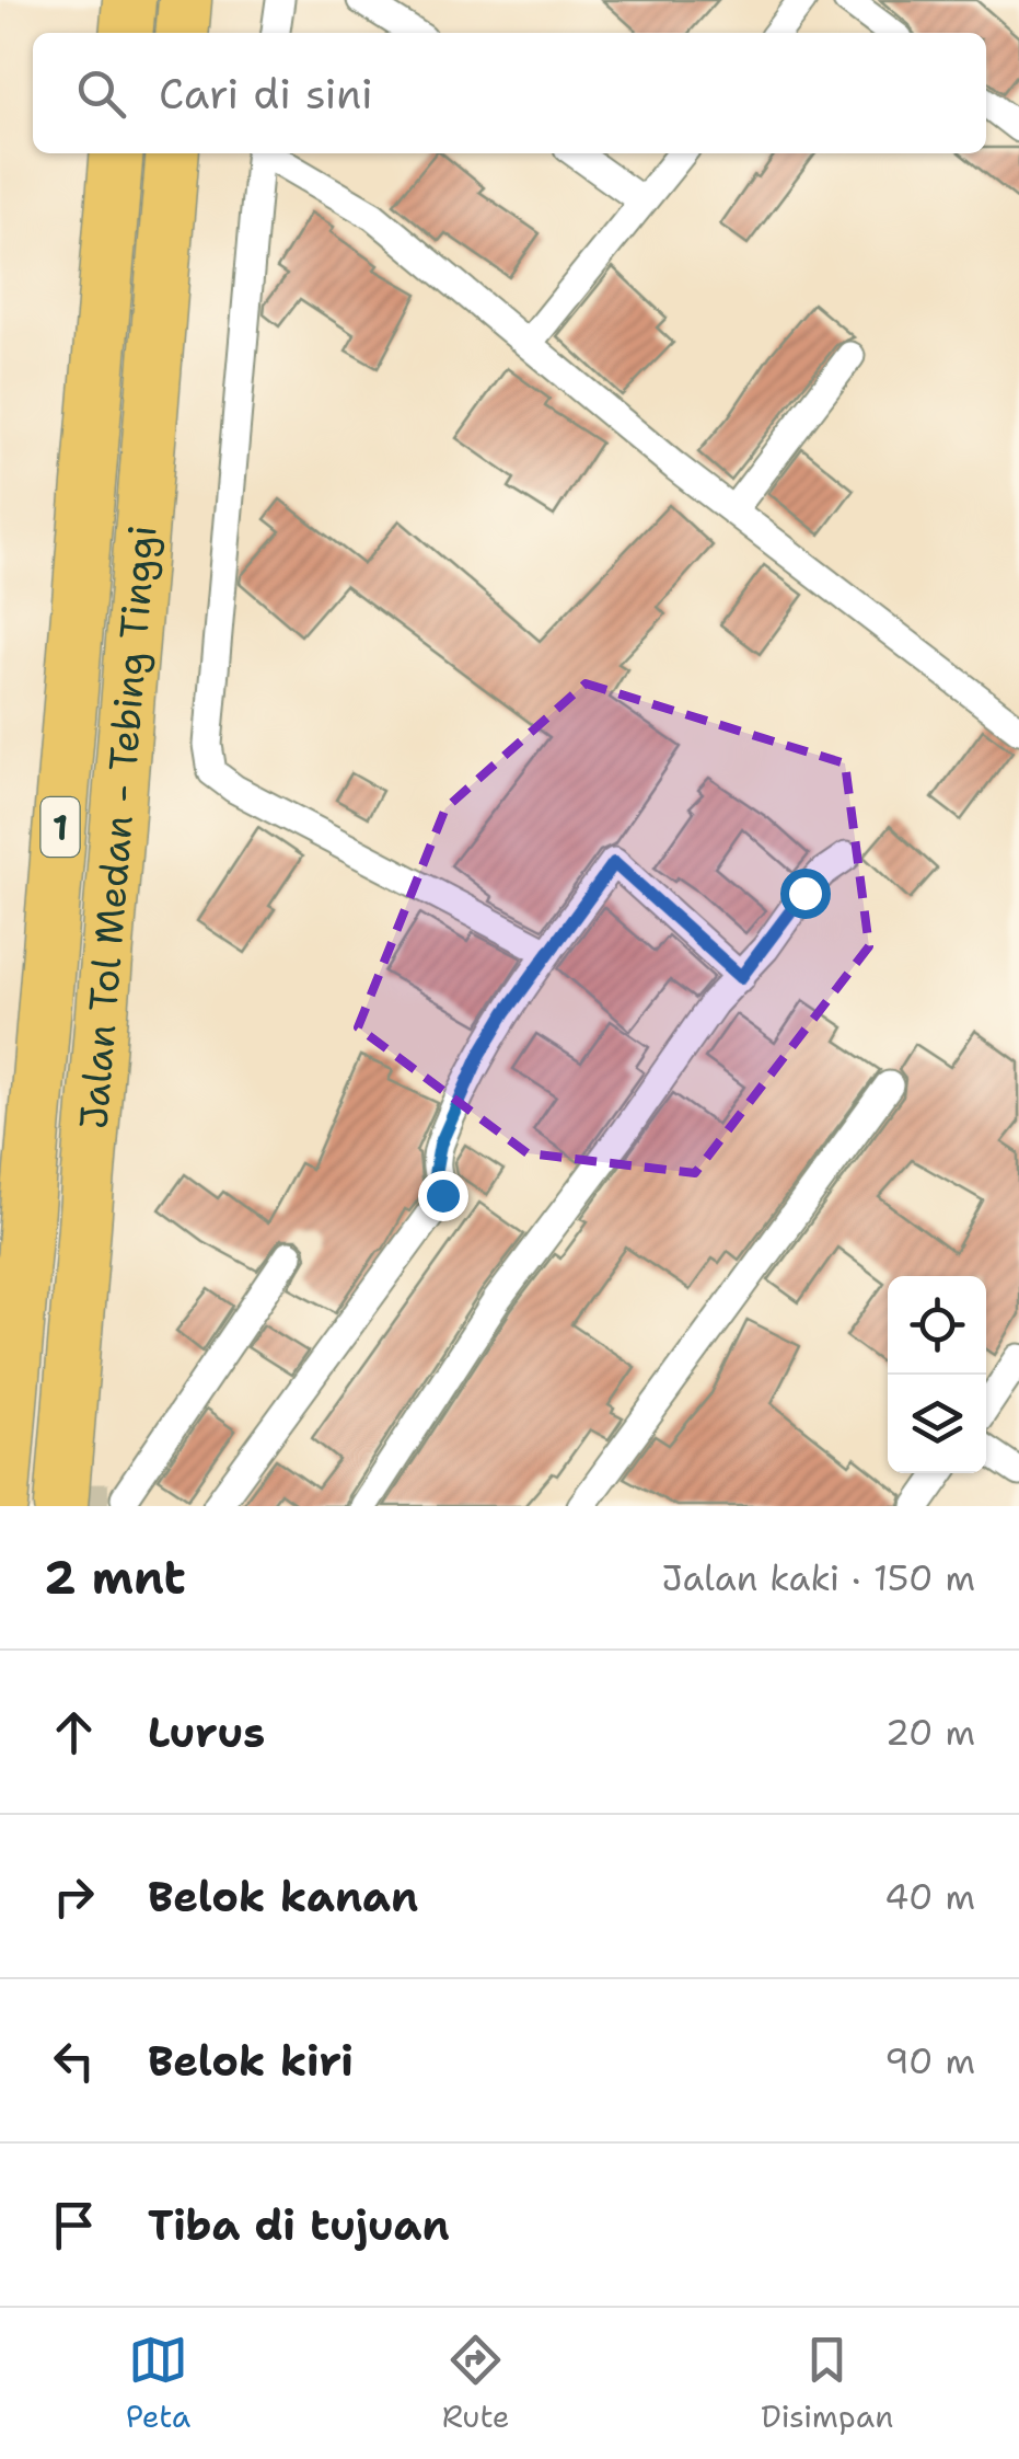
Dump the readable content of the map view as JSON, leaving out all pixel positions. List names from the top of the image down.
{
  "streets": {
    "highway": ["1", "Jalan Tol Medan - Tebing Tinggi"]
  },
  "page": {
    "search": "Cari di sini",
    "heading": ["2 mnt", "Jalan kaki · 150 m"],
    "list": [
      ["Lurus", "20 m"],
      ["Belok kanan", "40 m"],
      ["Belok kiri", "90 m"],
      "Tiba di tujuan"
    ],
    "nav": ["Peta", "Rute", "Disimpan"]
  }
}
